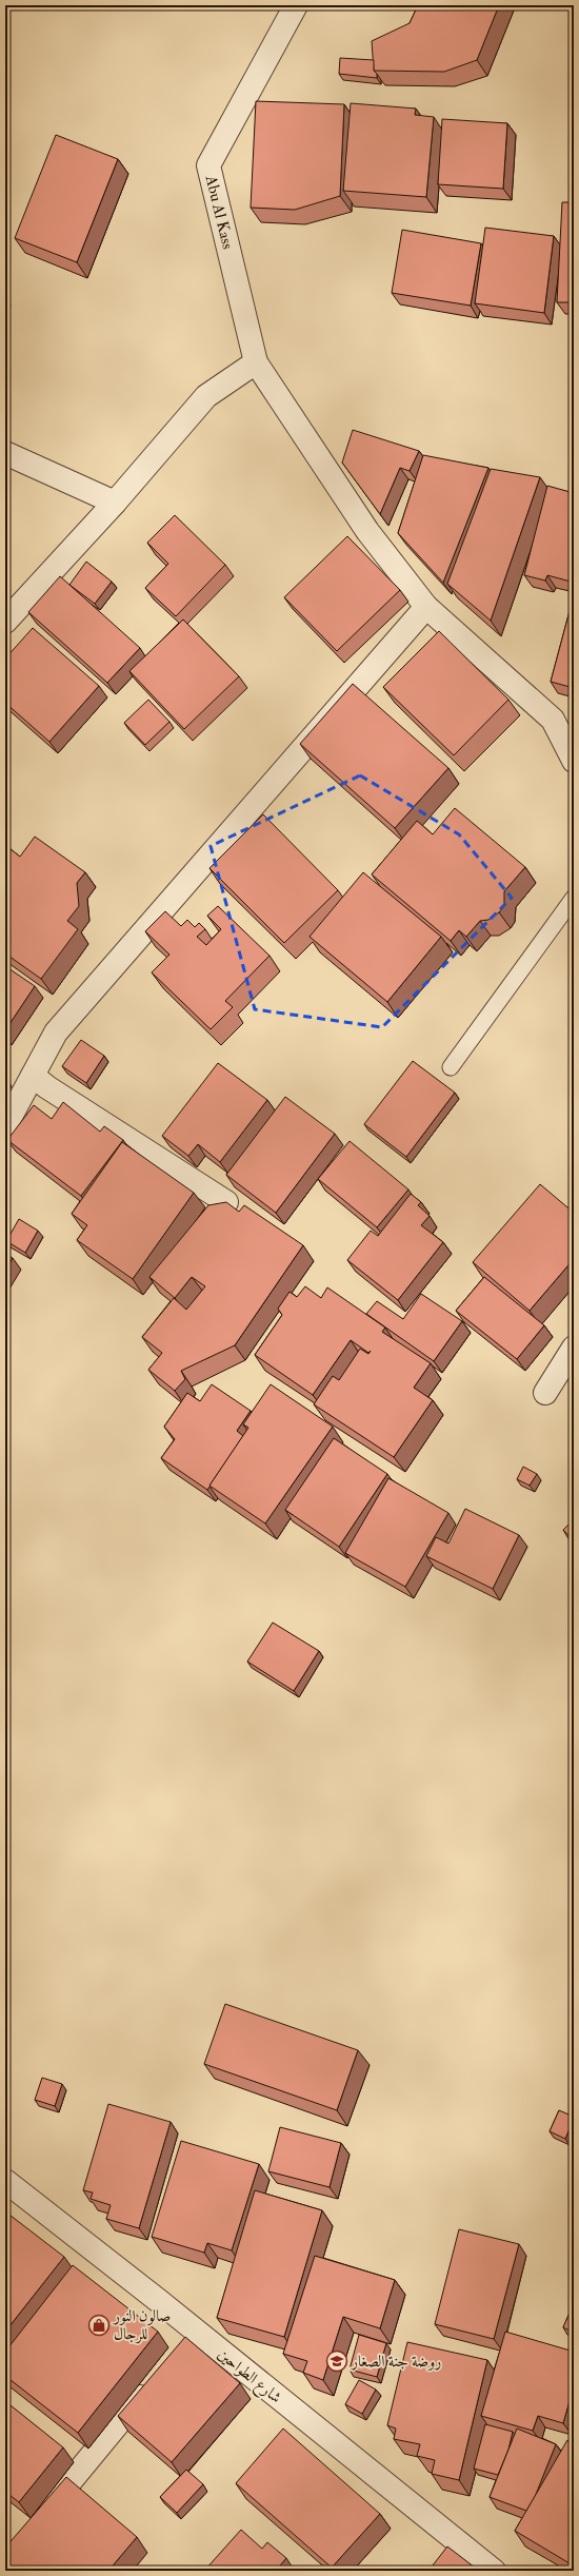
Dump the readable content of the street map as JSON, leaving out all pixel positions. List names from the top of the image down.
{
  "streets": {
    "street": ["Abu Al Kass", "شارع الطواحين"]
  },
  "places": {
    "shop": ["صالون النور للرجال"],
    "school or university": ["روضة جنة الصغار"]
  }
}
